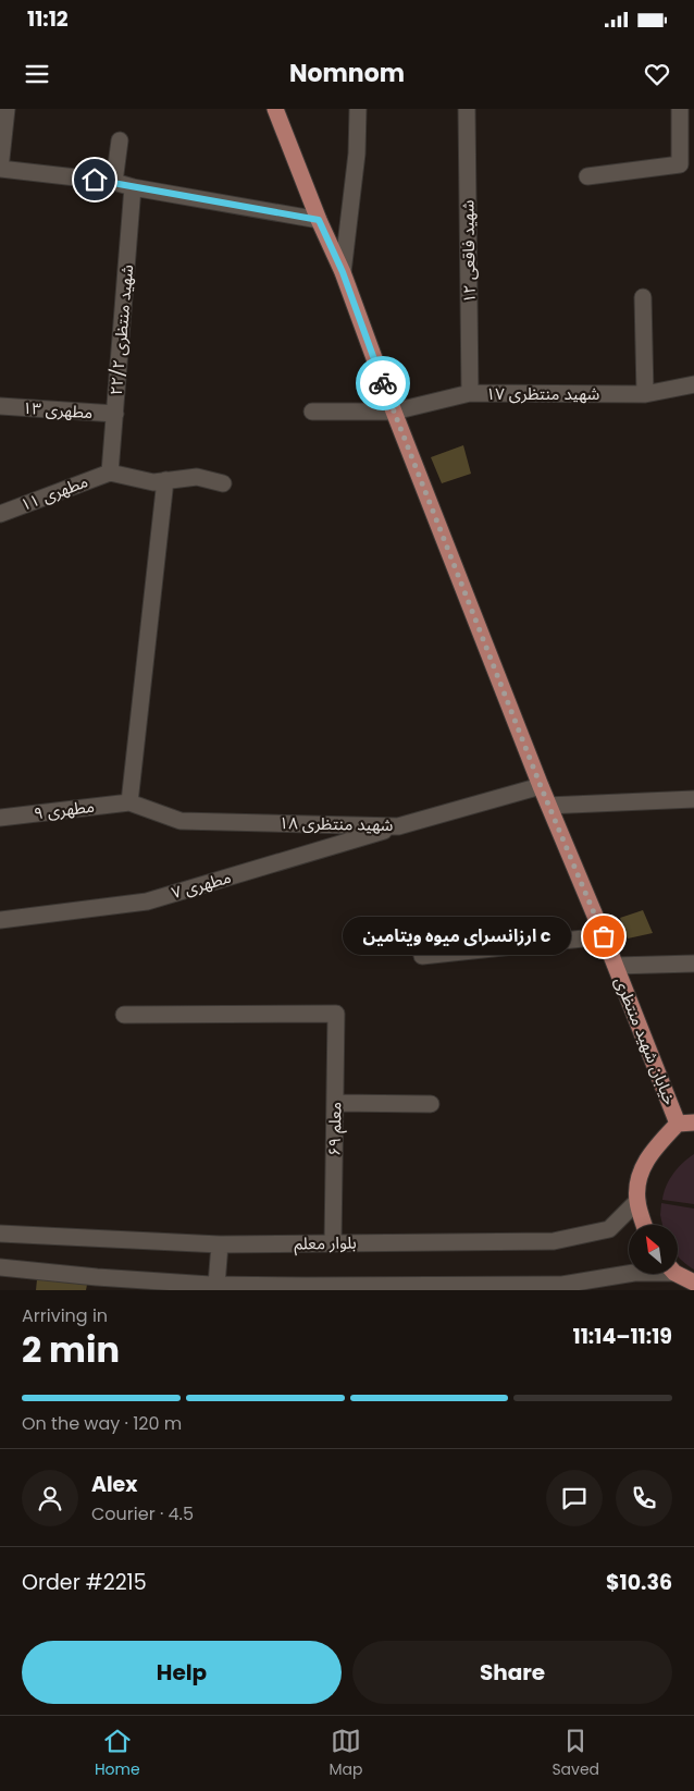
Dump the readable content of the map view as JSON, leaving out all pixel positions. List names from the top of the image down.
{
  "streets": {
    "main road": ["خیابان شهید منتظری"],
    "street": [
      "شهید فاقعی ۱۲",
      "شهید منتظری ۲۲/۲",
      "شهید منتظری ۱۷",
      "مطهری ۱۳",
      "مطهری ۱۱",
      "مطهری ۹",
      "شهید منتظری ۱۸",
      "مطهری ۷",
      "معلم ۶۹",
      "بلوار معلم"
    ]
  },
  "crossings": [
    ["شهید فاقعی ۱۲", "شهید منتظری ۱۷"],
    ["شهید منتظری ۲۲/۲", "مطهری ۱۳"],
    ["شهید منتظری ۲۲/۲", "مطهری ۱۱"],
    ["شهید منتظری ۱۷", "خیابان شهید منتظری"],
    ["مطهری ۹", "شهید منتظری ۱۸"],
    ["شهید منتظری ۱۸", "مطهری ۷"],
    ["شهید منتظری ۱۸", "خیابان شهید منتظری"],
    ["معلم ۶۹", "بلوار معلم"]
  ],
  "places": ["ارزانسرای میوه ویتامین c"],
  "north": "top left",
  "page": {
    "status": "11:12",
    "header": "Nomnom",
    "bubble": "ارزانسرای میوه ویتامین c",
    "heading": ["2 min", "Arriving in", "11:14–11:19"],
    "panel": [
      "Alex",
      "Courier · 4.5",
      "Order #2215",
      "$10.36"
    ],
    "bar": "On the way · 120 m",
    "buttons": ["Help", "Share"],
    "tabs": ["Home", "Map", "Saved"]
  }
}
